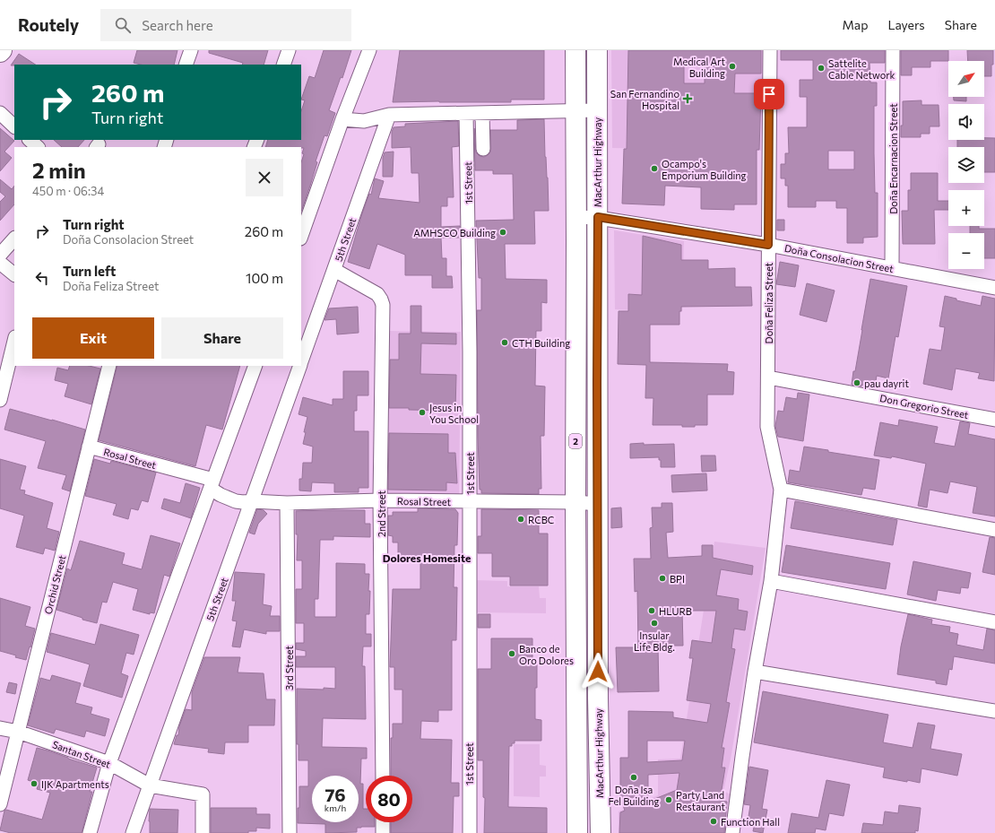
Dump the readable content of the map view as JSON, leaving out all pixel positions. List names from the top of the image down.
{
  "streets": {
    "main road": ["MacArthur Highway", "2"],
    "street": [
      "Doña Encarnacion Street",
      "1st Street",
      "5th Street",
      "Doña Consolacion Street",
      "Doña Feliza Street",
      "Don Gregorio Street",
      "Rosal Street",
      "2nd Street",
      "Orchid Street",
      "3rd Street",
      "Santan Street"
    ]
  },
  "crossings": [
    ["Doña Encarnacion Street", "Doña Consolacion Street"],
    ["MacArthur Highway", "Doña Consolacion Street"],
    ["MacArthur Highway", "Rosal Street"],
    ["1st Street", "Rosal Street"],
    ["5th Street", "Rosal Street"],
    ["5th Street", "2nd Street"],
    ["5th Street", "Santan Street"],
    ["Doña Consolacion Street", "Doña Feliza Street"],
    ["Doña Consolacion Street", "2"],
    ["Doña Feliza Street", "Don Gregorio Street"],
    ["2", "Rosal Street"],
    ["Rosal Street", "2nd Street"],
    ["Rosal Street", "Orchid Street"],
    ["Rosal Street", "3rd Street"],
    ["Orchid Street", "Santan Street"]
  ],
  "districts": ["Dolores Homesite"],
  "places": {
    "other": [
      "Medical Art Building",
      "Sattelite Cable Network",
      "Ocampo's Emporium Building",
      "AMHSCO Building",
      "CTH Building",
      "pau dayrit",
      "Jesus in You School",
      "RCBC",
      "BPI",
      "HLURB",
      "Insular Life Bldg.",
      "Banco de Oro Dolores",
      "Doña Isa Fel Building",
      "IJK Apartments",
      "Party Land Restaurant",
      "Function Hall"
    ],
    "health": ["San Fernandino Hospital"]
  },
  "north": "top right",
  "page": {
    "header": "Routely",
    "search": "Search here",
    "nav": ["Map", "Layers", "Share"],
    "map_buttons": ["+", "−"],
    "turn": ["260 m", "Turn right"],
    "heading": ["2 min", "450 m · 06:34"],
    "list": [
      {
        "name": "Turn right",
        "note": "Doña Consolacion Street",
        "value": "260 m"
      },
      {
        "name": "Turn left",
        "note": "Doña Feliza Street",
        "value": "100 m"
      }
    ],
    "buttons": ["Exit", "Share"],
    "speed": "76 km/h",
    "limit": "80"
  }
}
